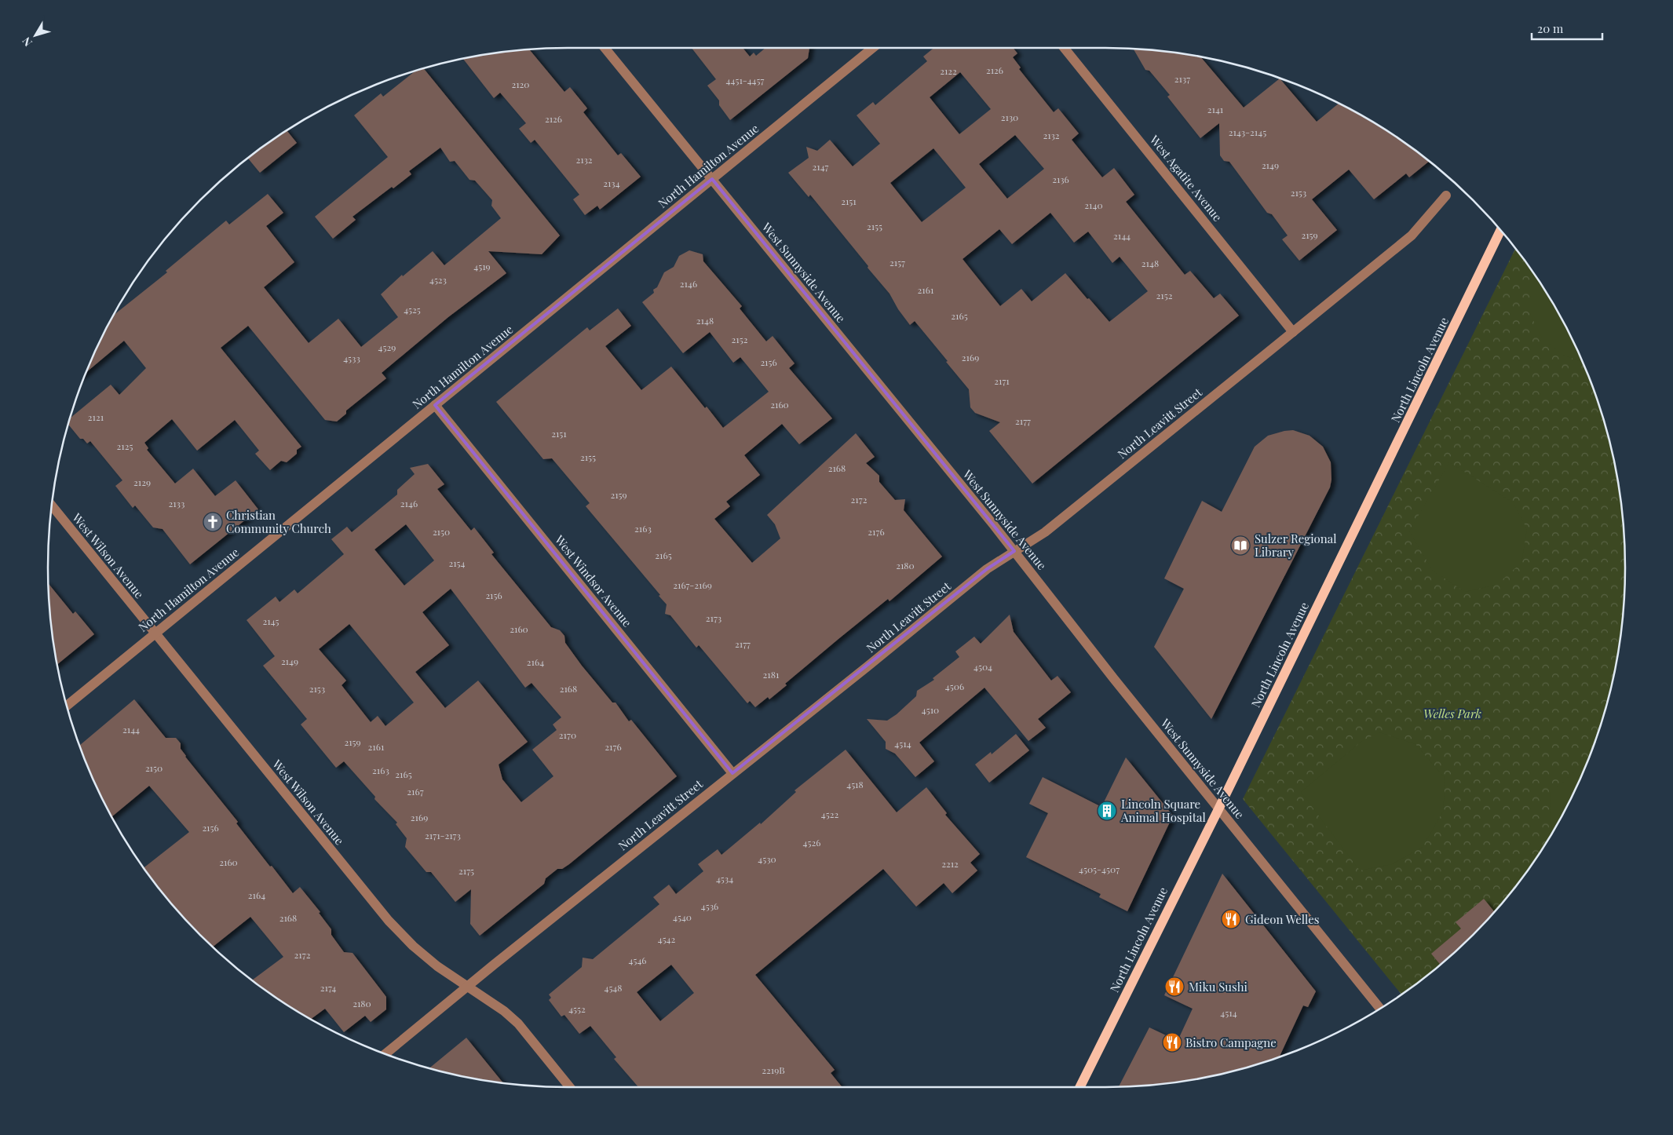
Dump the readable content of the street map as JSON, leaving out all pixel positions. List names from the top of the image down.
{
  "streets": {
    "main road": ["North Lincoln Avenue"],
    "street": [
      "North Hamilton Avenue",
      "West Agatite Avenue",
      "West Sunnyside Avenue",
      "North Leavitt Street",
      "West Wilson Avenue",
      "West Windsor Avenue"
    ]
  },
  "crossings": [
    ["North Hamilton Avenue", "West Sunnyside Avenue"],
    ["North Hamilton Avenue", "West Wilson Avenue"],
    ["North Hamilton Avenue", "West Windsor Avenue"],
    ["West Agatite Avenue", "North Leavitt Street"],
    ["West Sunnyside Avenue", "North Lincoln Avenue"],
    ["West Sunnyside Avenue", "North Leavitt Street"],
    ["North Leavitt Street", "West Wilson Avenue"],
    ["North Leavitt Street", "West Windsor Avenue"]
  ],
  "parks": ["Welles Park"],
  "places": {
    "church": ["Christian Community Church"],
    "library": ["Sulzer Regional Library"],
    "building": ["Lincoln Square Animal Hospital"],
    "restaurant": ["Gideon Welles", "Miku Sushi", "Bistro Campagne"]
  },
  "house_numbers": [
    "2126",
    "2122",
    "2137",
    "4451-4457",
    "2120",
    "2141",
    "2130",
    "2126",
    "2143-2145",
    "2132",
    "2132",
    "2149",
    "2147",
    "2136",
    "2134",
    "2153",
    "2151",
    "2140",
    "2155",
    "2159",
    "2144",
    "2157",
    "2148",
    "4519",
    "4523",
    "2146",
    "2161",
    "2152",
    "4525",
    "2165",
    "2148",
    "2152",
    "4529",
    "2169",
    "4533",
    "2156",
    "2171",
    "2160",
    "2121",
    "2177",
    "2151",
    "2125",
    "2155",
    "2168",
    "2129",
    "2159",
    "2172",
    "2133",
    "2146",
    "2163",
    "2150",
    "2176",
    "2165",
    "2154",
    "2180",
    "2167-2169",
    "2156",
    "2173",
    "2145",
    "2160",
    "2177",
    "2149",
    "2164",
    "4504",
    "2181",
    "4506",
    "2153",
    "2168",
    "4510",
    "2144",
    "2170",
    "2159",
    "4514",
    "2161",
    "2176",
    "2150",
    "2163",
    "2165",
    "4518",
    "2167",
    "4522",
    "2169",
    "2156",
    "2171-2173",
    "4526",
    "4530",
    "2160",
    "2212",
    "4505-4507",
    "2175",
    "4534",
    "2164",
    "4536",
    "4540",
    "2168",
    "4542",
    "2172",
    "4546",
    "2174",
    "4548",
    "2180",
    "4552",
    "4514",
    "2219B"
  ],
  "scale_bar": "20 m",
  "north": "bottom left"
}
